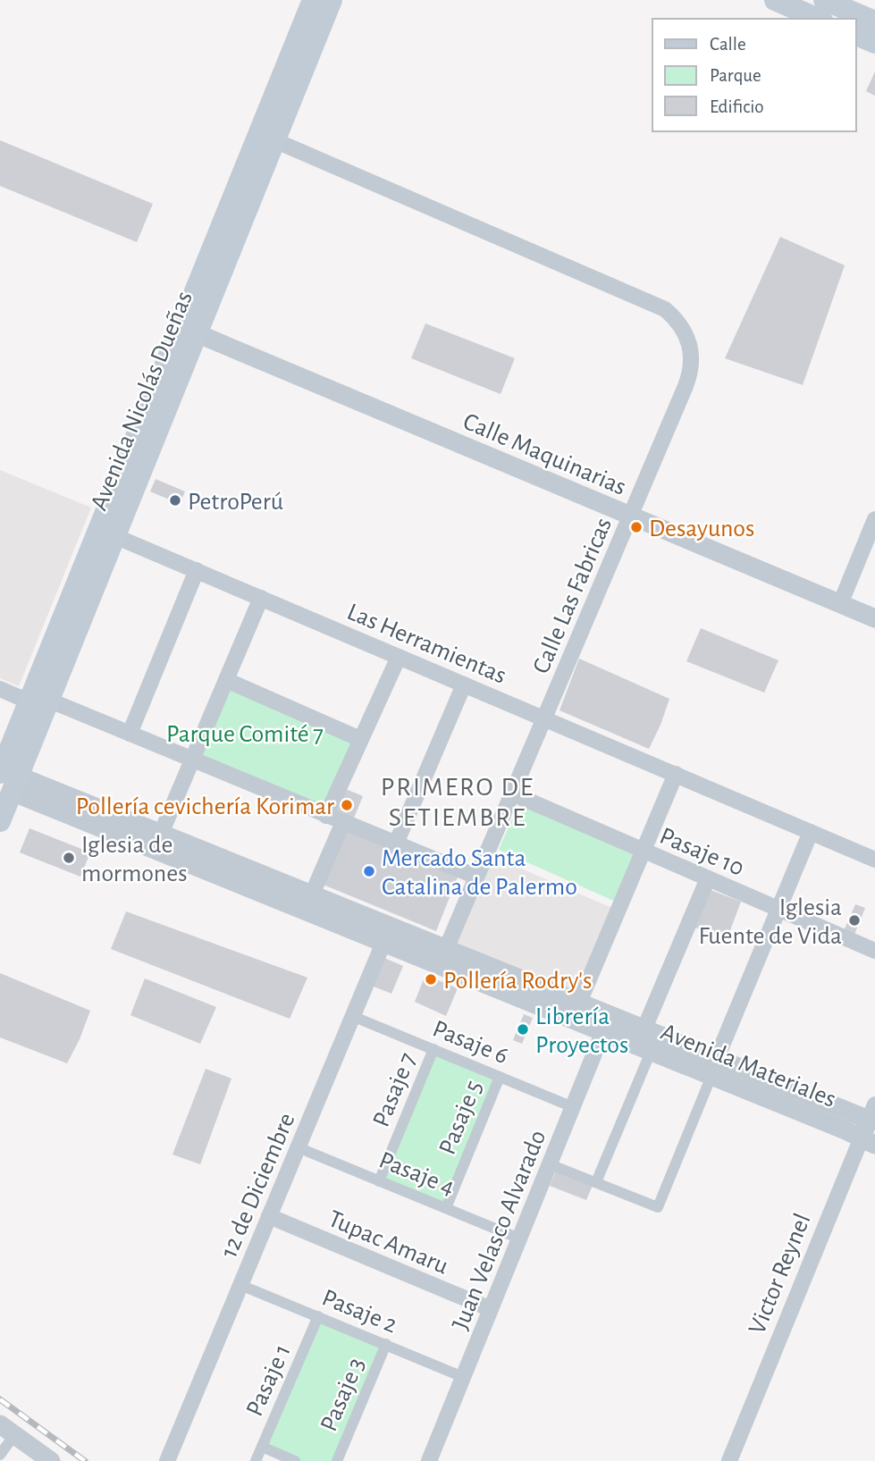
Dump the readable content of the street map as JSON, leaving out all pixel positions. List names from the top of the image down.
{
  "streets": {
    "main road": ["Avenida Nicolás Dueñas"],
    "street": [
      "Calle Maquinarias",
      "Calle Las Fabricas",
      "Las Herramientas",
      "Pasaje 10",
      "Pasaje 6",
      "Avenida Materiales",
      "Pasaje 7",
      "Pasaje 5",
      "Pasaje 4",
      "12 de Diciembre",
      "Juan Velasco Alvarado",
      "Tupac Amaru",
      "Victor Reynel",
      "Pasaje 2",
      "Pasaje 1",
      "Pasaje 3"
    ]
  },
  "crossings": [
    ["Avenida Nicolás Dueñas", "Calle Maquinarias"],
    ["Avenida Nicolás Dueñas", "Calle Las Fabricas"],
    ["Avenida Nicolás Dueñas", "Las Herramientas"],
    ["Avenida Nicolás Dueñas", "Avenida Materiales"],
    ["Calle Maquinarias", "Calle Las Fabricas"],
    ["Calle Las Fabricas", "Las Herramientas"],
    ["Calle Las Fabricas", "Pasaje 10"],
    ["Calle Las Fabricas", "Avenida Materiales"],
    ["Pasaje 6", "Pasaje 7"],
    ["Pasaje 6", "Pasaje 5"],
    ["Pasaje 6", "12 de Diciembre"],
    ["Pasaje 6", "Juan Velasco Alvarado"],
    ["Avenida Materiales", "12 de Diciembre"],
    ["Avenida Materiales", "Juan Velasco Alvarado"],
    ["Avenida Materiales", "Victor Reynel"],
    ["Pasaje 7", "Pasaje 4"],
    ["Pasaje 5", "Pasaje 4"],
    ["Pasaje 4", "12 de Diciembre"],
    ["Pasaje 4", "Juan Velasco Alvarado"],
    ["12 de Diciembre", "Tupac Amaru"],
    ["12 de Diciembre", "Pasaje 2"],
    ["Juan Velasco Alvarado", "Tupac Amaru"],
    ["Juan Velasco Alvarado", "Pasaje 2"],
    ["Pasaje 2", "Pasaje 1"],
    ["Pasaje 2", "Pasaje 3"]
  ],
  "districts": ["PRIMERO DE SETIEMBRE"],
  "parks": ["Parque Comité 7"],
  "places": [
    "PetroPerú",
    "Desayunos",
    "Pollería cevichería Korimar",
    "Iglesia de mormones",
    "Mercado Santa Catalina de Palermo",
    "Iglesia Fuente de Vida",
    "Pollería Rodry's",
    "Librería Proyectos"
  ],
  "legend": ["Calle", "Parque", "Edificio"]
}
